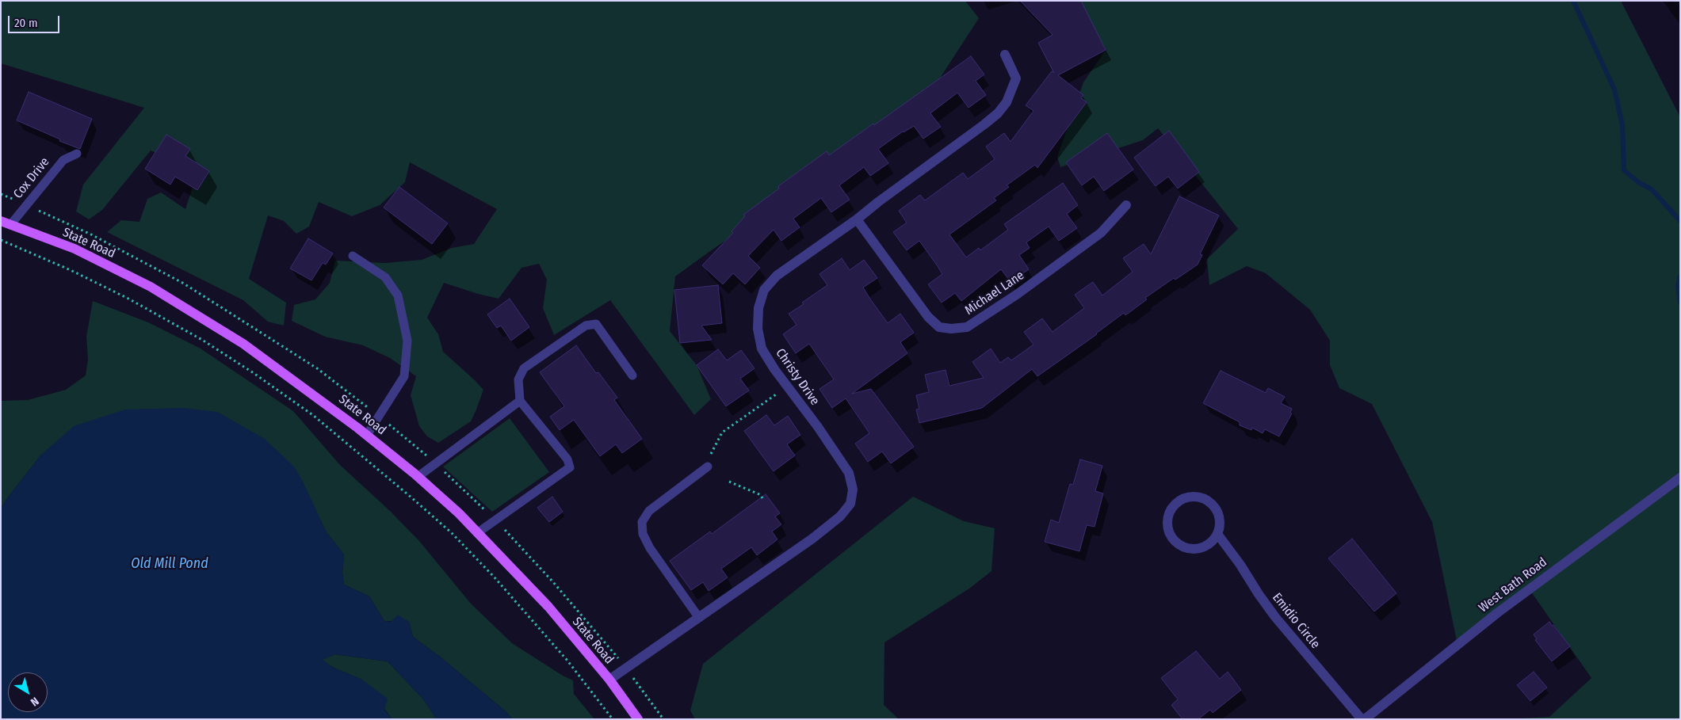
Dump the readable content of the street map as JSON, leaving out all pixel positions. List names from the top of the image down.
{
  "streets": {
    "main road": ["State Road"],
    "street": [
      "Michael Lane",
      "Christy Drive",
      "West Bath Road",
      "Emidio Circle"
    ],
    "lane": ["Cox Drive"]
  },
  "crossings": [
    ["Cox Drive", "State Road"],
    ["State Road", "Christy Drive"],
    ["Michael Lane", "Christy Drive"]
  ],
  "water": ["Old Mill Pond"],
  "scale_bar": "20 m",
  "north": "bottom right"
}
